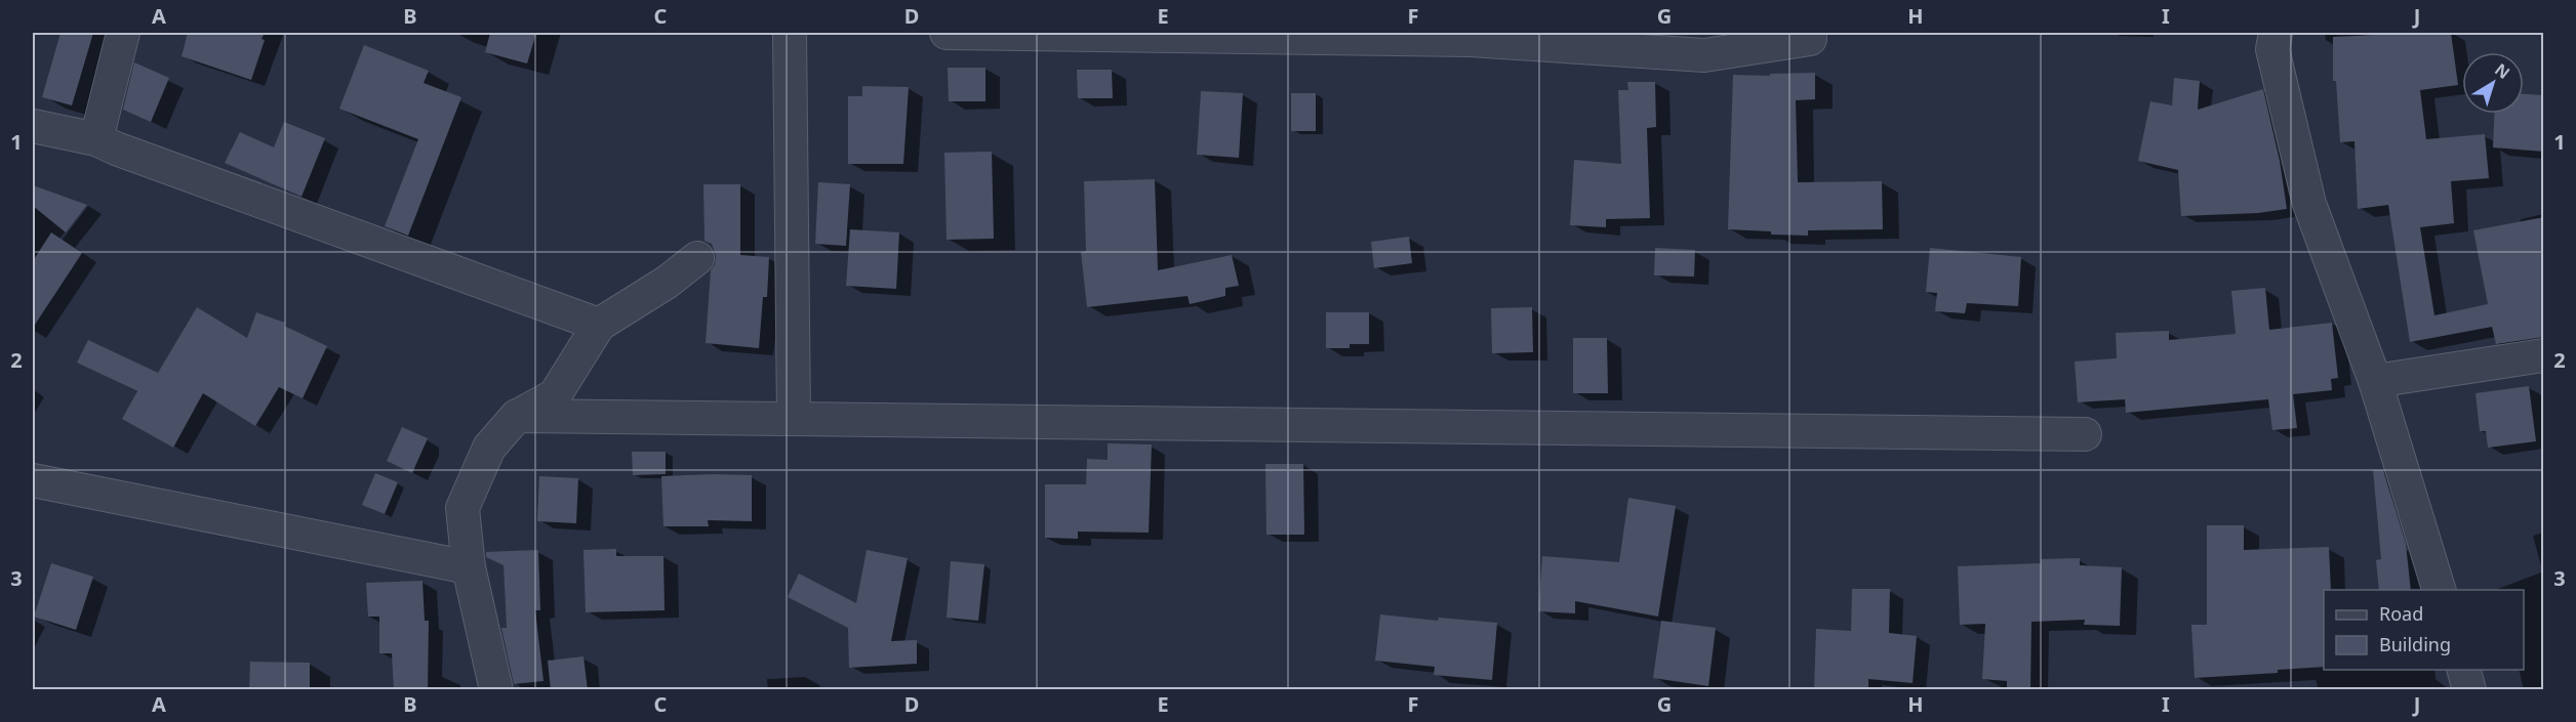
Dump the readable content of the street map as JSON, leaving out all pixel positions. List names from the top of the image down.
{
  "legend": ["Road", "Building"],
  "north": "top right",
  "grid": {
    "columns": [
      "A",
      "B",
      "C",
      "D",
      "E",
      "F",
      "G",
      "H",
      "I",
      "J"
    ],
    "rows": ["1", "2", "3"]
  }
}
